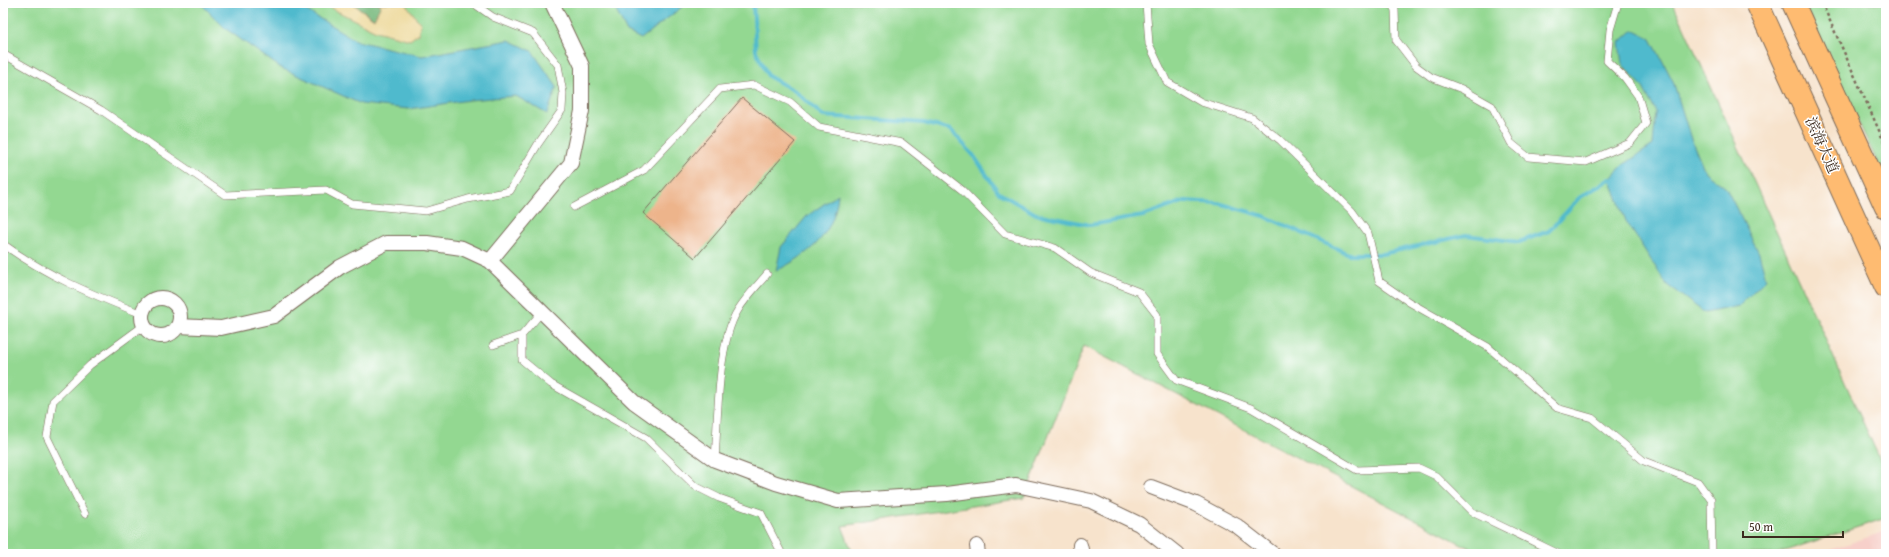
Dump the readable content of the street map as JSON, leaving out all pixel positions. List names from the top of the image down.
{
  "streets": {
    "highway": ["滨海大道"]
  },
  "scale_bar": "50 m"
}
